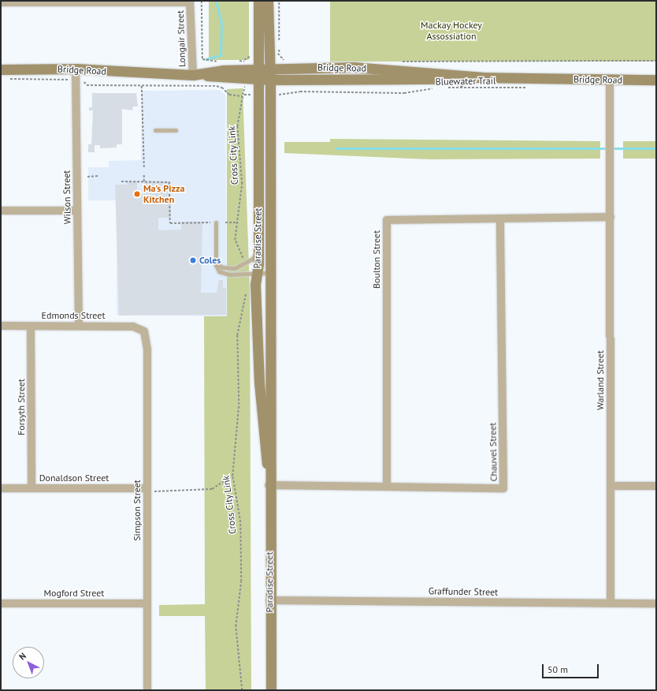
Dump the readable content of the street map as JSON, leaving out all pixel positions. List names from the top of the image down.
{
  "streets": {
    "street": [
      "Longair Street",
      "Bridge Road",
      "Wilson Street",
      "Paradise Street",
      "Boulton Street",
      "Edmonds Street",
      "Warland Street",
      "Forsyth Street",
      "Chauvel Street",
      "Donaldson Street",
      "Simpson Street",
      "Graffunder Street",
      "Mogford Street"
    ],
    "path": ["Bluewater Trail", "Cross City Link"]
  },
  "crossings": [
    ["Longair Street", "Bridge Road"],
    ["Bridge Road", "Wilson Street"],
    ["Bridge Road", "Paradise Street"],
    ["Bridge Road", "Warland Street"],
    ["Wilson Street", "Edmonds Street"],
    ["Paradise Street", "Chauvel Street"],
    ["Paradise Street", "Graffunder Street"],
    ["Boulton Street", "Warland Street"],
    ["Boulton Street", "Chauvel Street"],
    ["Edmonds Street", "Forsyth Street"],
    ["Edmonds Street", "Simpson Street"],
    ["Warland Street", "Graffunder Street"],
    ["Forsyth Street", "Donaldson Street"],
    ["Donaldson Street", "Simpson Street"],
    ["Simpson Street", "Mogford Street"]
  ],
  "parks": ["Mackay Hockey Assossiation"],
  "places": ["Ma's Pizza Kitchen", "Coles"],
  "scale_bar": "50 m",
  "north": "top left"
}
